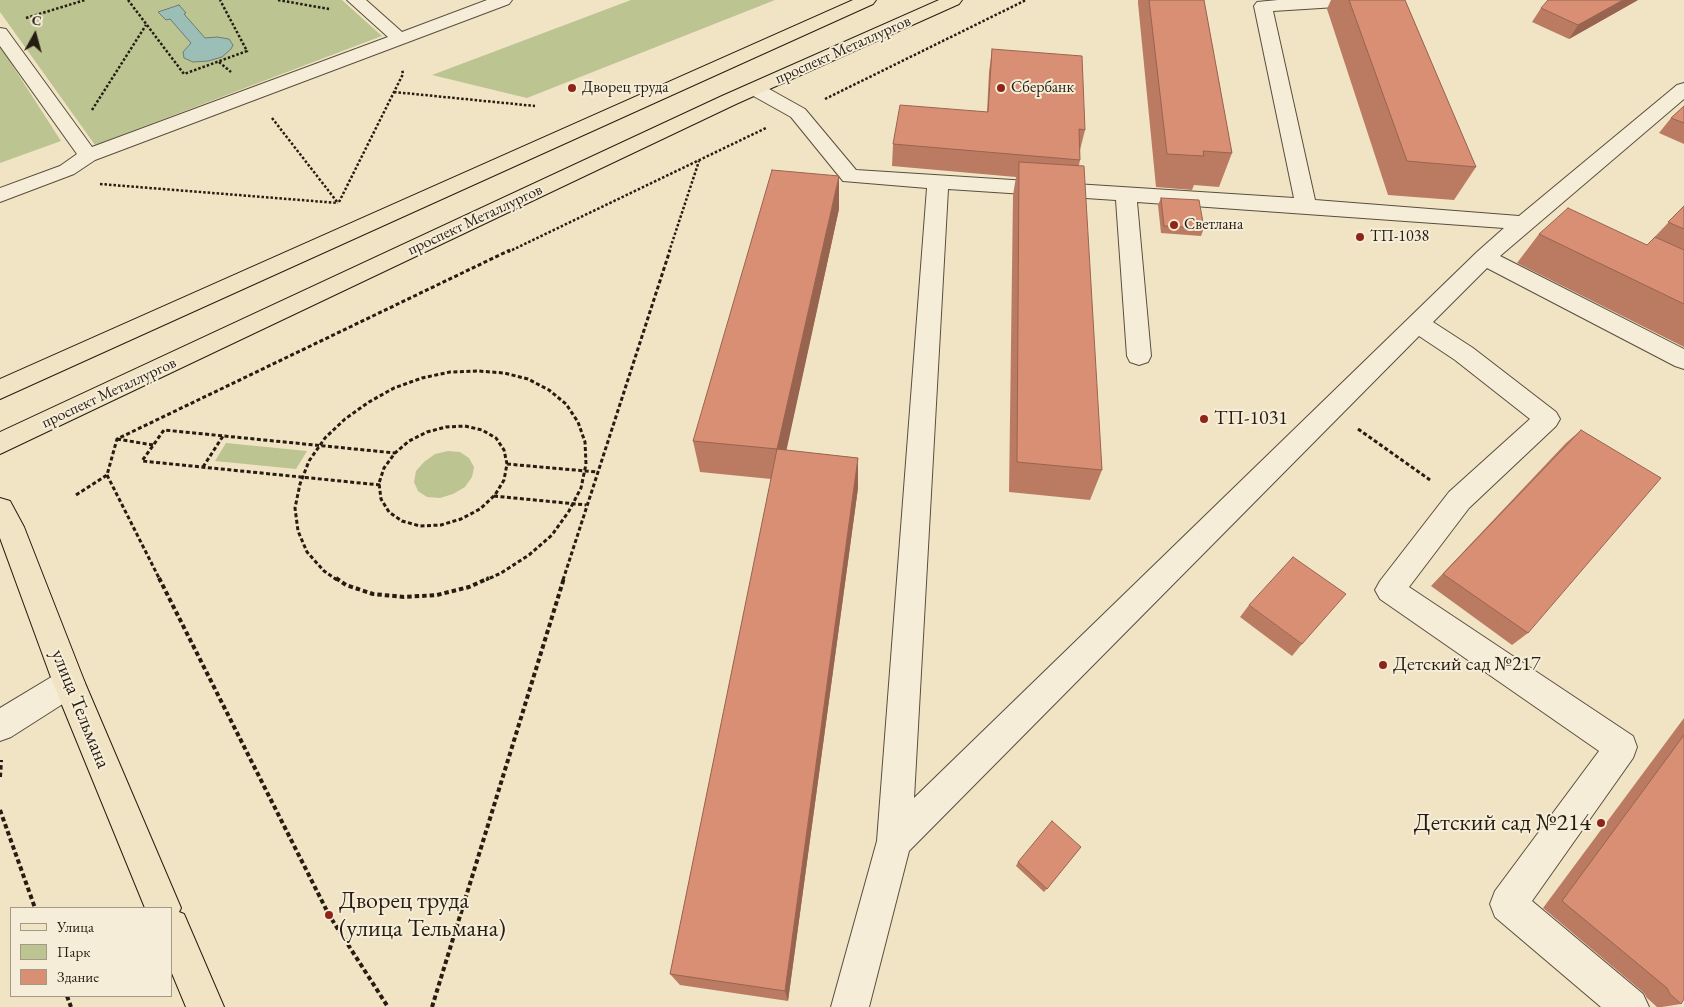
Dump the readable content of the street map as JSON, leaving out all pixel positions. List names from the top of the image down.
{
  "streets": {
    "main road": ["проспект Металлургов", "улица Тельмана"]
  },
  "places": [
    "Дворец труда",
    "Сбербанк",
    "Светлана",
    "ТП-1038",
    "ТП-1031",
    "Детский сад №217",
    "Детский сад №214",
    "Дворец труда (улица Тельмана)"
  ],
  "legend": ["Улица", "Парк", "Здание"],
  "north": "top"
}
